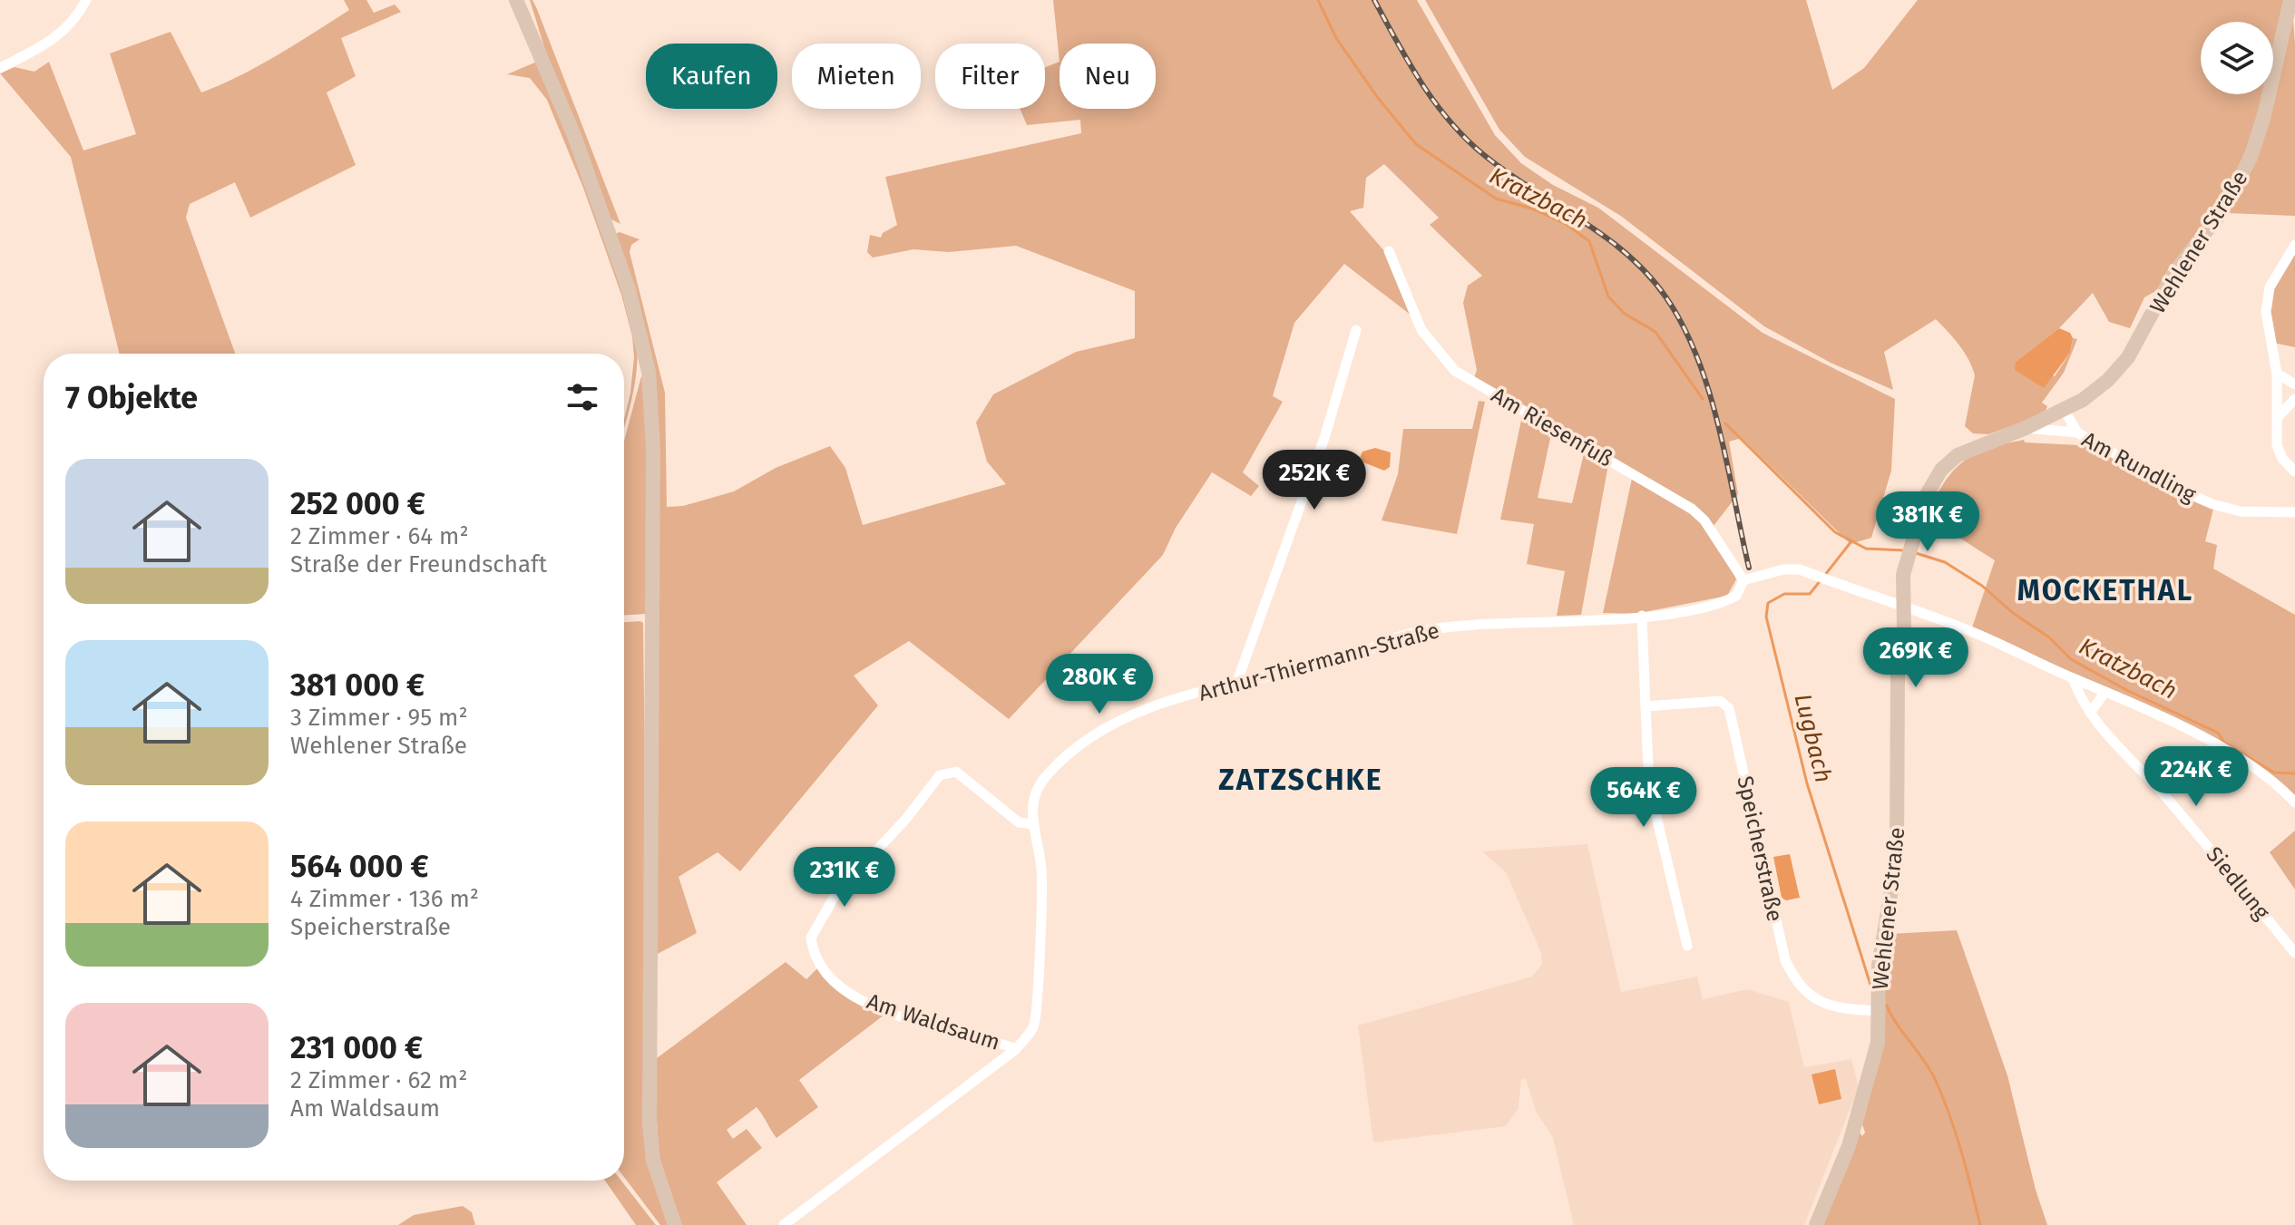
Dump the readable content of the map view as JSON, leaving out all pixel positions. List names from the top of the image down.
{
  "streets": {
    "street": [
      "Wehlener Straße",
      "Am Riesenfuß",
      "Am Rundling",
      "Arthur-Thiermann-Straße",
      "Speicherstraße",
      "Siedlung",
      "Am Waldsaum"
    ]
  },
  "crossings": [
    ["Wehlener Straße", "Am Rundling"],
    ["Wehlener Straße", "Arthur-Thiermann-Straße"],
    ["Wehlener Straße", "Speicherstraße"],
    ["Am Riesenfuß", "Arthur-Thiermann-Straße"],
    ["Arthur-Thiermann-Straße", "Siedlung"],
    ["Arthur-Thiermann-Straße", "Am Waldsaum"]
  ],
  "districts": ["MOCKETHAL", "ZATZSCHKE"],
  "water": ["Kratzbach", "Lugbach"],
  "page": {
    "chip": [
      "Kaufen",
      "Mieten",
      "Filter",
      "Neu"
    ],
    "heading": "7 Objekte",
    "list": [
      {
        "name": "252 000 €",
        "note": "2 Zimmer · 64 m² · Straße der Freundschaft"
      },
      {
        "name": "381 000 €",
        "note": "3 Zimmer · 95 m² · Wehlener Straße"
      },
      {
        "name": "564 000 €",
        "note": "4 Zimmer · 136 m² · Speicherstraße"
      },
      {
        "name": "231 000 €",
        "note": "2 Zimmer · 62 m² · Am Waldsaum"
      }
    ],
    "price": [
      "252K €",
      "381K €",
      "269K €",
      "280K €",
      "224K €",
      "564K €",
      "231K €"
    ]
  }
}
